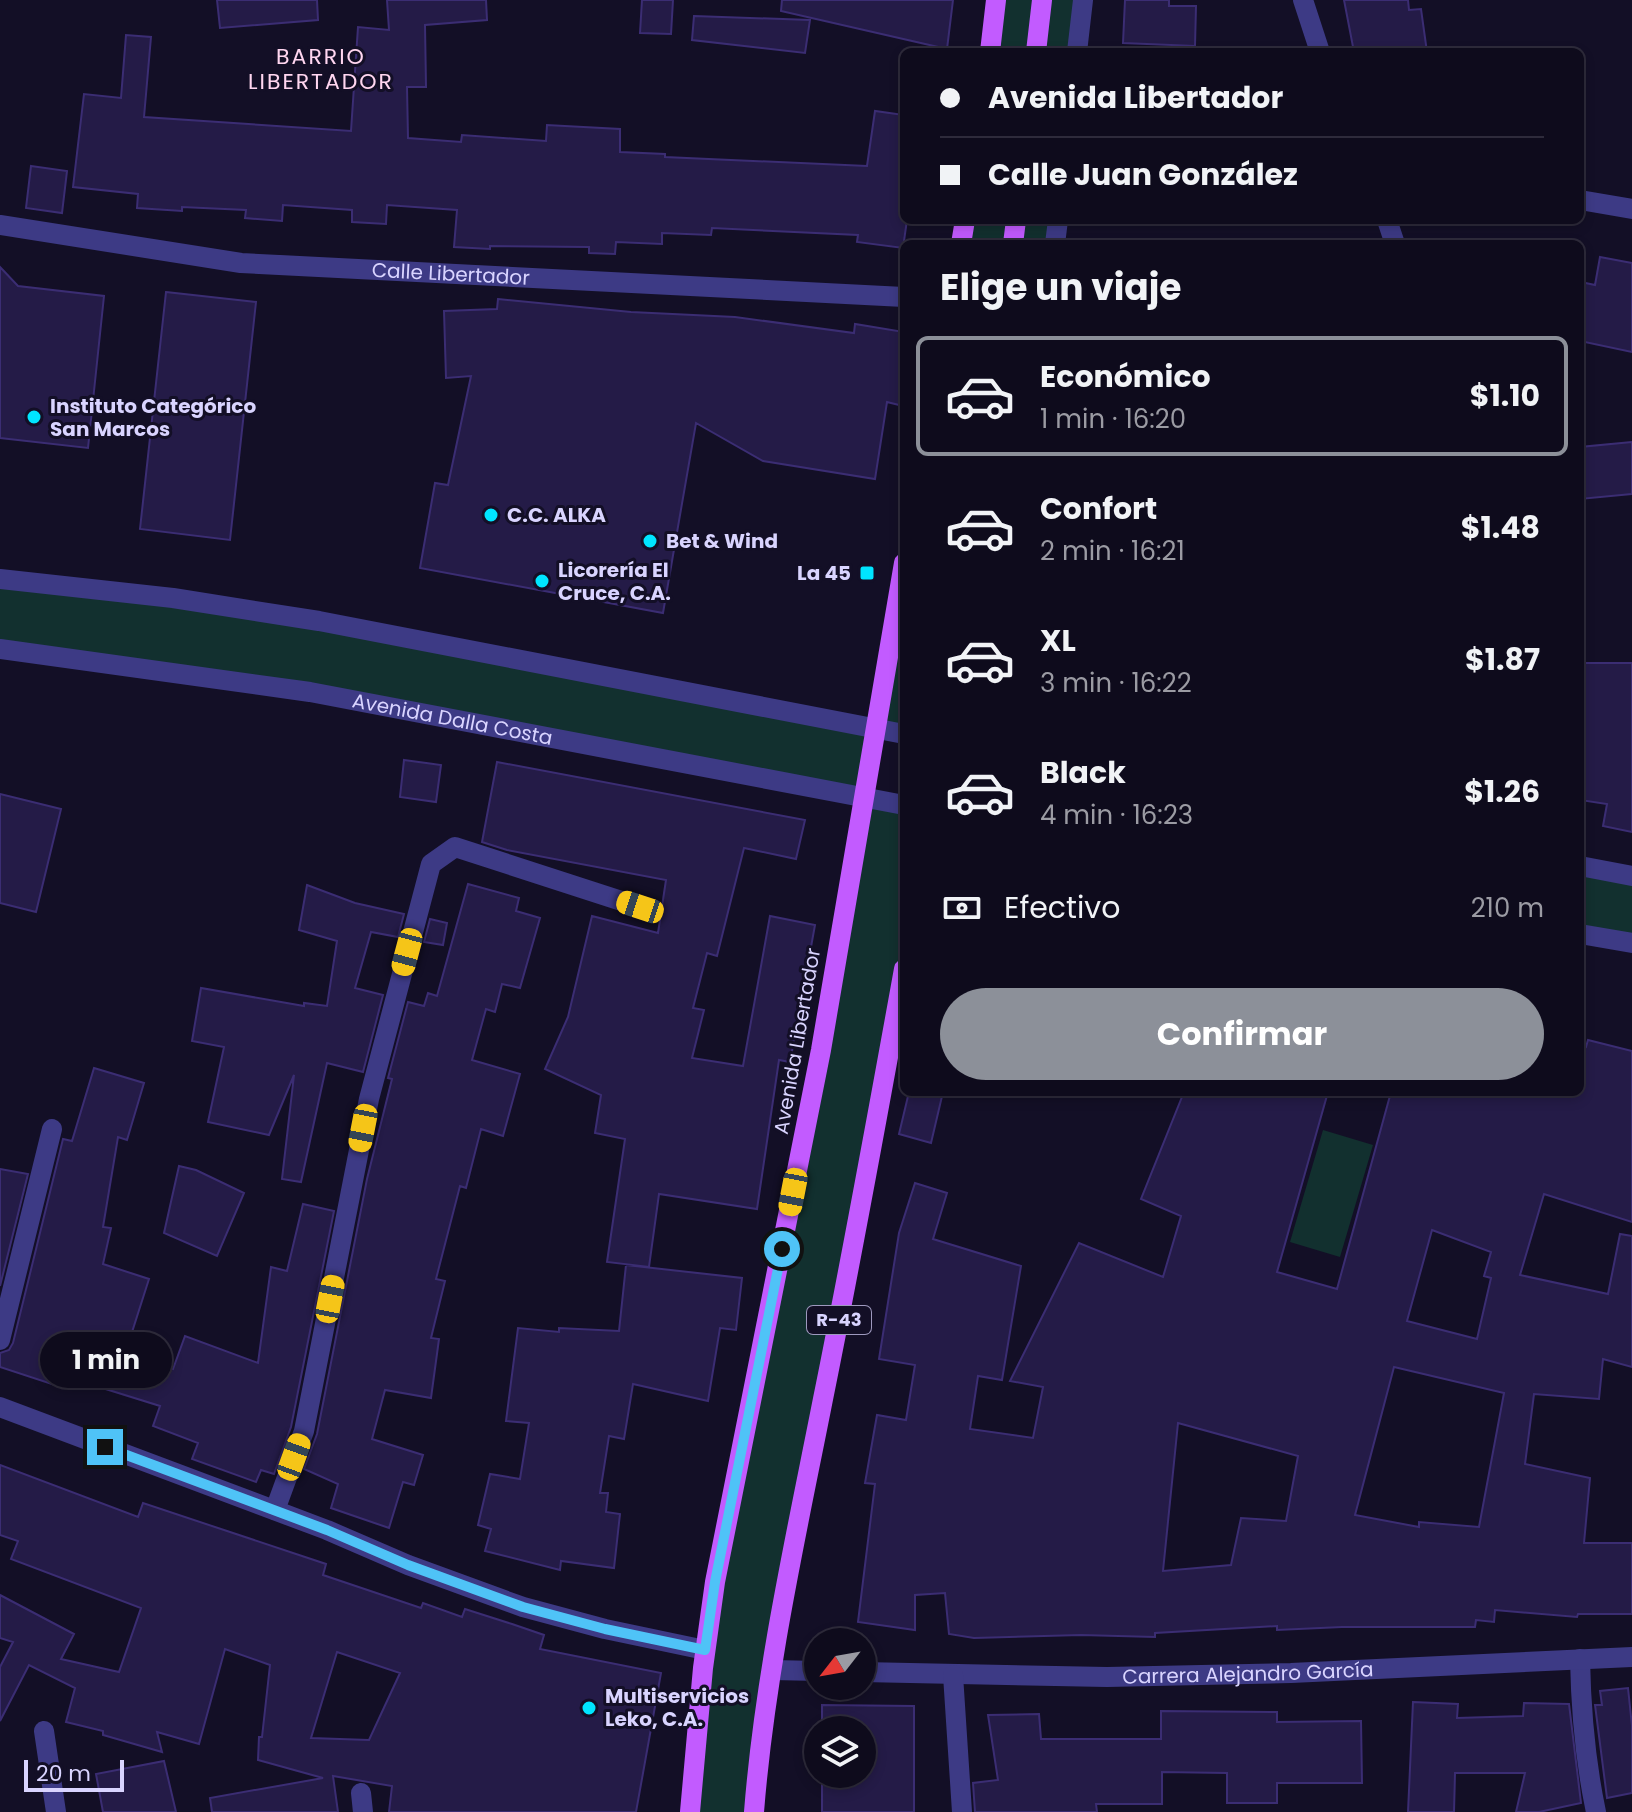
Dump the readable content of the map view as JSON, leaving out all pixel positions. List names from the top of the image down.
{
  "streets": {
    "main road": ["Avenida Libertador", "R-43"],
    "street": ["Calle Libertador", "Avenida Dalla Costa", "Carrera Alejandro García"]
  },
  "crossings": [
    ["Avenida Dalla Costa", "Avenida Libertador"]
  ],
  "districts": ["BARRIO LIBERTADOR"],
  "places": {
    "other": [
      "Instituto Categórico San Marcos",
      "C.C. ALKA",
      "Bet & Wind",
      "Licorería El Cruce, C.A.",
      "Multiservicios Leko, C.A."
    ],
    "transit": ["La 45"]
  },
  "scale_bar": "20 m",
  "north": "bottom left",
  "page": {
    "banner": ["Avenida Libertador", "Calle Juan González"],
    "heading": "Elige un viaje",
    "list": [
      {
        "name": "Económico",
        "note": "1 min · 16:20",
        "value": "$1.10"
      },
      {
        "name": "Confort",
        "note": "2 min · 16:21",
        "value": "$1.48"
      },
      {
        "name": "XL",
        "note": "3 min · 16:22",
        "value": "$1.87"
      },
      {
        "name": "Black",
        "note": "4 min · 16:23",
        "value": "$1.26"
      }
    ],
    "pay": ["Efectivo", "210 m"],
    "buttons": "Confirmar",
    "bubble": "1 min",
    "scale": "20 m"
  }
}
